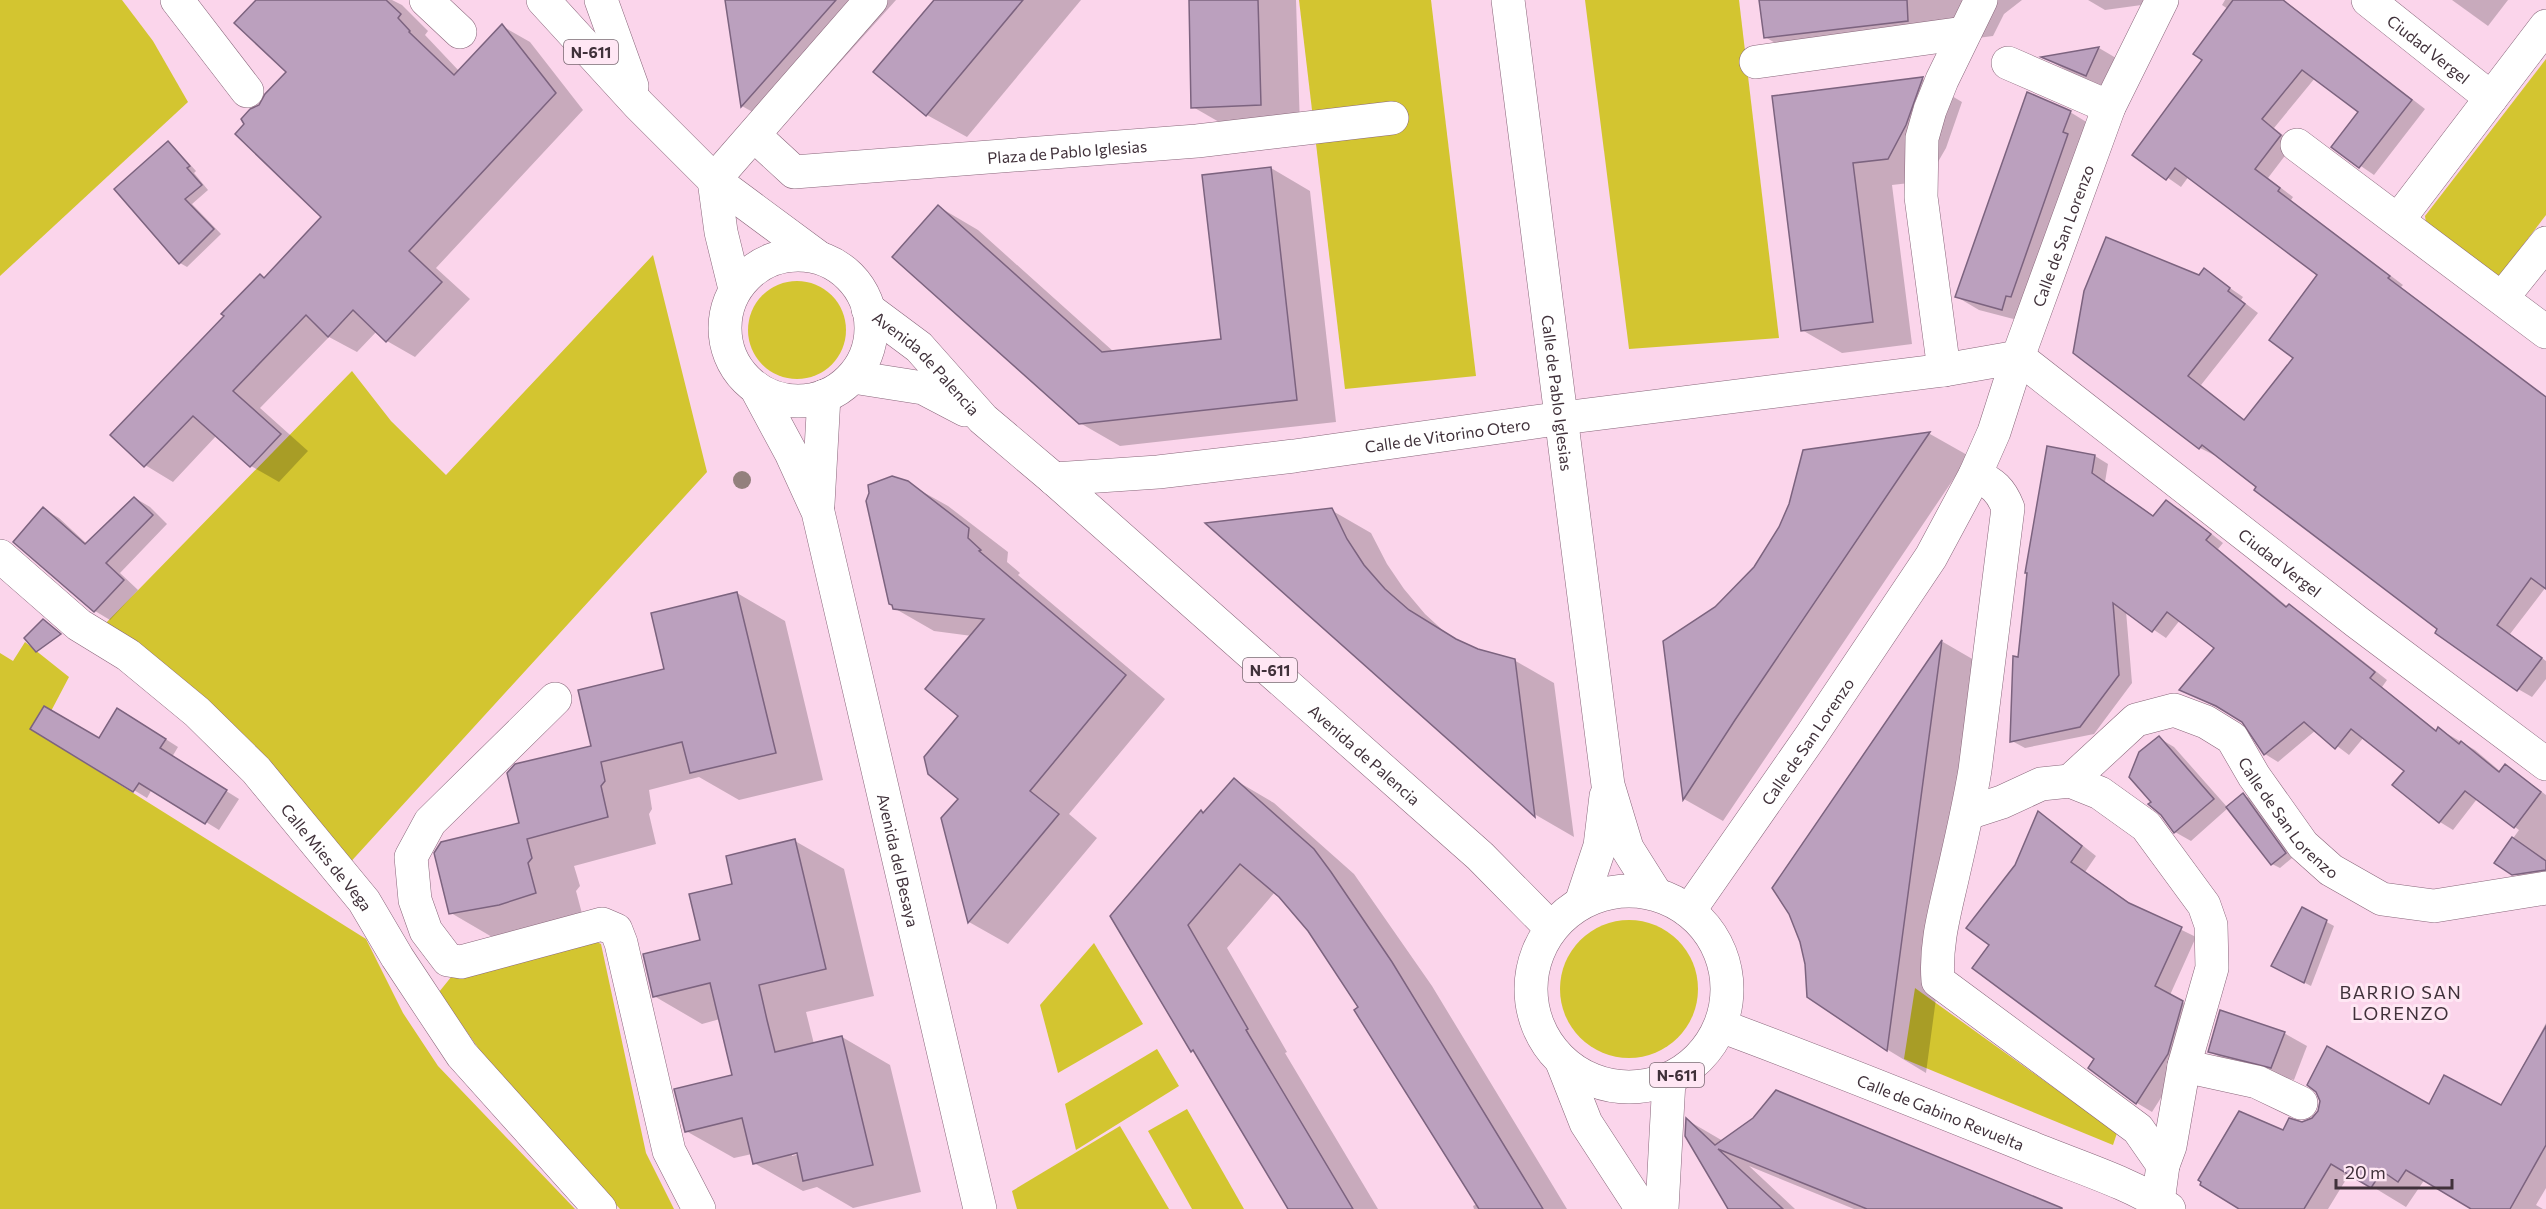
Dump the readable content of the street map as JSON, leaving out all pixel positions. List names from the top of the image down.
{
  "streets": {
    "main road": [
      "Ciudad Vergel",
      "N-611",
      "Plaza de Pablo Iglesias",
      "Calle de San Lorenzo",
      "Avenida de Palencia",
      "Calle de Pablo Iglesias",
      "Calle de Vitorino Otero",
      "Calle Mies de Vega",
      "Avenida del Besaya",
      "Calle de Gabino Revuelta"
    ]
  },
  "crossings": [
    ["Ciudad Vergel", "Calle de San Lorenzo"],
    ["Ciudad Vergel", "Calle de Vitorino Otero"],
    ["N-611", "Calle de San Lorenzo"],
    ["N-611", "Avenida de Palencia"],
    ["N-611", "Calle de Pablo Iglesias"],
    ["N-611", "Avenida del Besaya"],
    ["N-611", "Calle de Gabino Revuelta"],
    ["Calle de San Lorenzo", "Avenida de Palencia"],
    ["Calle de San Lorenzo", "Calle de Pablo Iglesias"],
    ["Calle de San Lorenzo", "Calle de Vitorino Otero"],
    ["Calle de San Lorenzo", "Calle de Gabino Revuelta"],
    ["Avenida de Palencia", "Calle de Pablo Iglesias"],
    ["Avenida de Palencia", "Calle de Vitorino Otero"],
    ["Avenida de Palencia", "Avenida del Besaya"],
    ["Avenida de Palencia", "Calle de Gabino Revuelta"],
    ["Calle de Pablo Iglesias", "Calle de Vitorino Otero"],
    ["Calle de Pablo Iglesias", "Calle de Gabino Revuelta"]
  ],
  "districts": ["BARRIO SAN LORENZO"],
  "scale_bar": "20 m"
}
